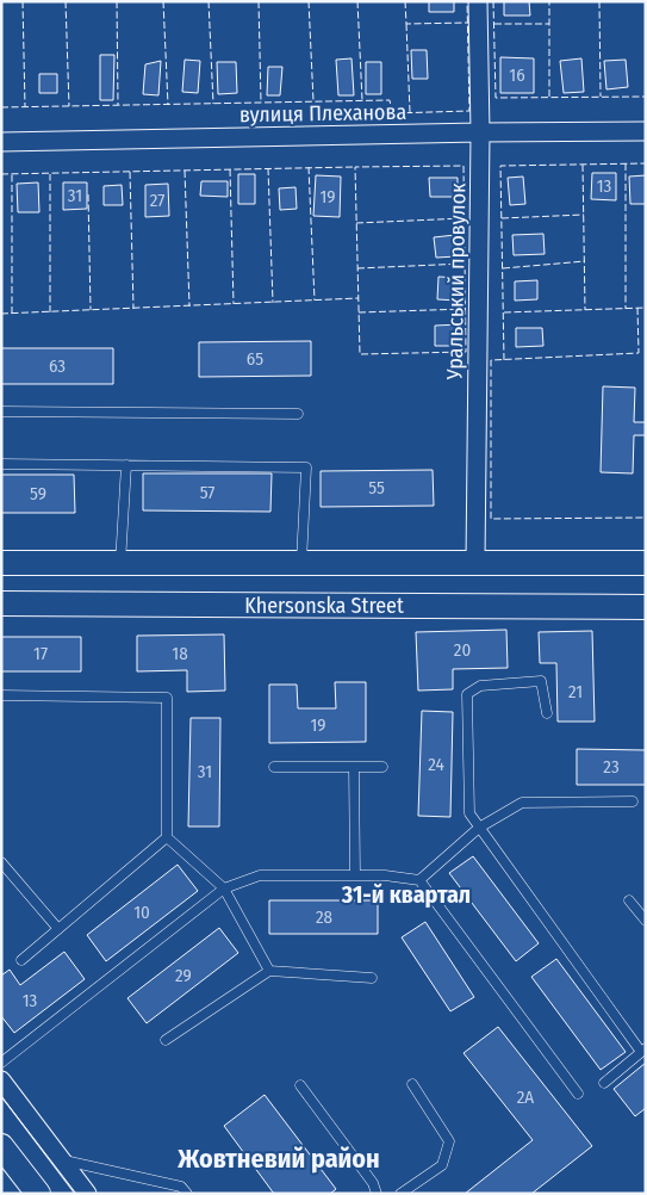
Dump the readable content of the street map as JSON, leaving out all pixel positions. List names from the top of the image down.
{
  "streets": {
    "street": ["вулиця Плеханова", "Уральський провулок", "Khersonska Street"]
  },
  "crossings": [
    ["вулиця Плеханова", "Уральський провулок"],
    ["Уральський провулок", "Khersonska Street"]
  ],
  "districts": ["31-й квартал", "Жовтневий район"],
  "house_numbers": [
    "16",
    "13",
    "31",
    "19",
    "27",
    "65",
    "63",
    "55",
    "57",
    "59",
    "20",
    "17",
    "18",
    "21",
    "19",
    "24",
    "23",
    "31",
    "10",
    "28",
    "29",
    "13",
    "2А"
  ]
}
